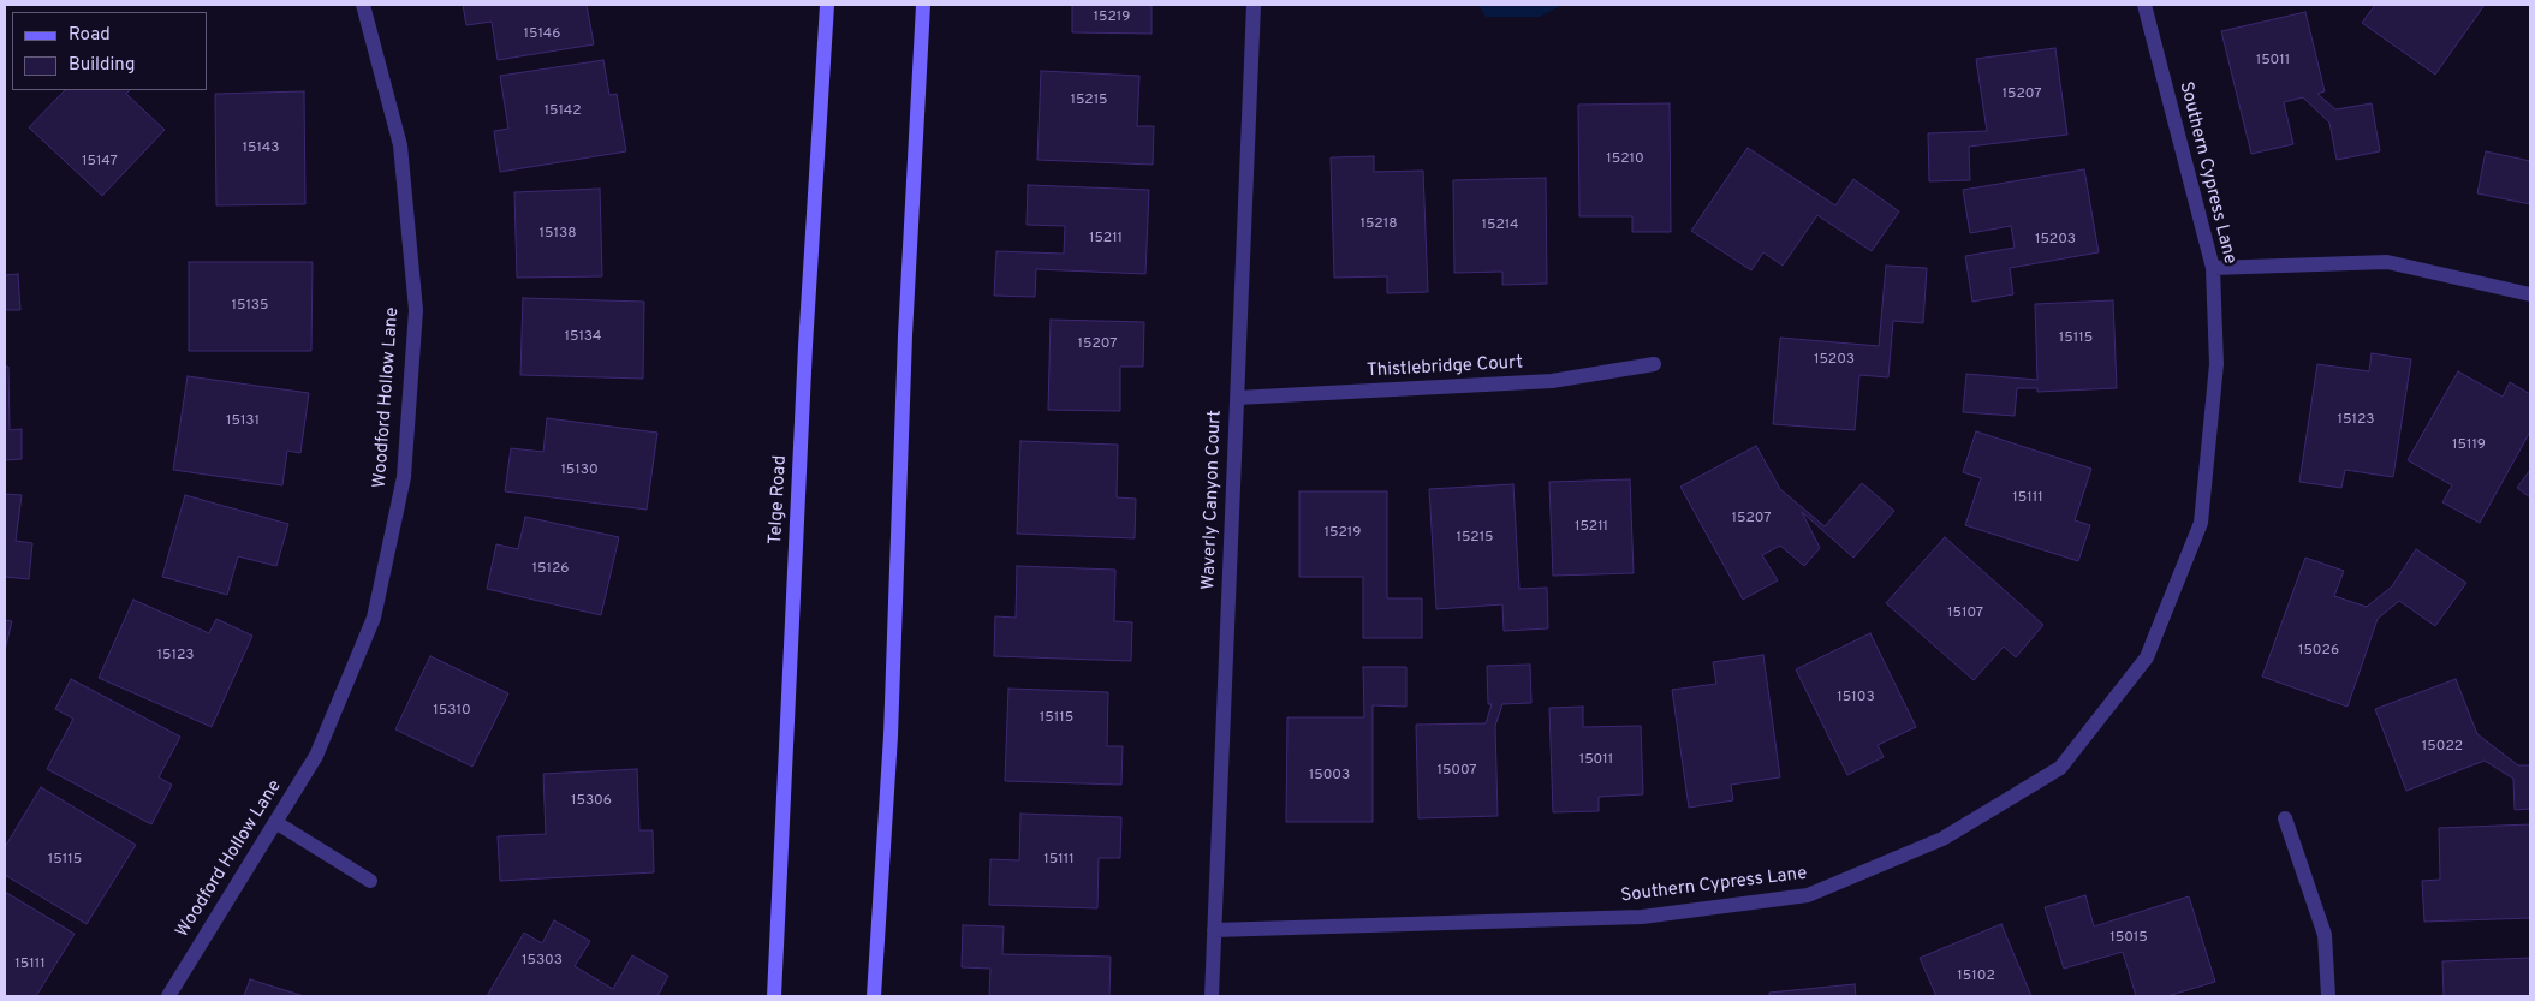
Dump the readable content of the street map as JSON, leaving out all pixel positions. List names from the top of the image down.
{
  "streets": {
    "main road": ["Telge Road"],
    "street": [
      "Southern Cypress Lane",
      "Thistlebridge Court",
      "Woodford Hollow Lane",
      "Waverly Canyon Court"
    ]
  },
  "crossings": [
    ["Southern Cypress Lane", "Waverly Canyon Court"],
    ["Thistlebridge Court", "Waverly Canyon Court"]
  ],
  "house_numbers": [
    "15219",
    "15146",
    "15011",
    "15207",
    "15215",
    "15142",
    "15143",
    "15210",
    "15147",
    "15218",
    "15214",
    "15138",
    "15211",
    "15203",
    "15135",
    "15134",
    "15115",
    "15207",
    "15203",
    "15123",
    "15131",
    "15119",
    "15130",
    "15111",
    "15207",
    "15211",
    "15219",
    "15215",
    "15126",
    "15107",
    "15026",
    "15123",
    "15103",
    "15310",
    "15115",
    "15022",
    "15011",
    "15007",
    "15003",
    "15306",
    "15115",
    "15111",
    "15015",
    "15303",
    "15111",
    "15102"
  ],
  "legend": ["Road", "Building"]
}
